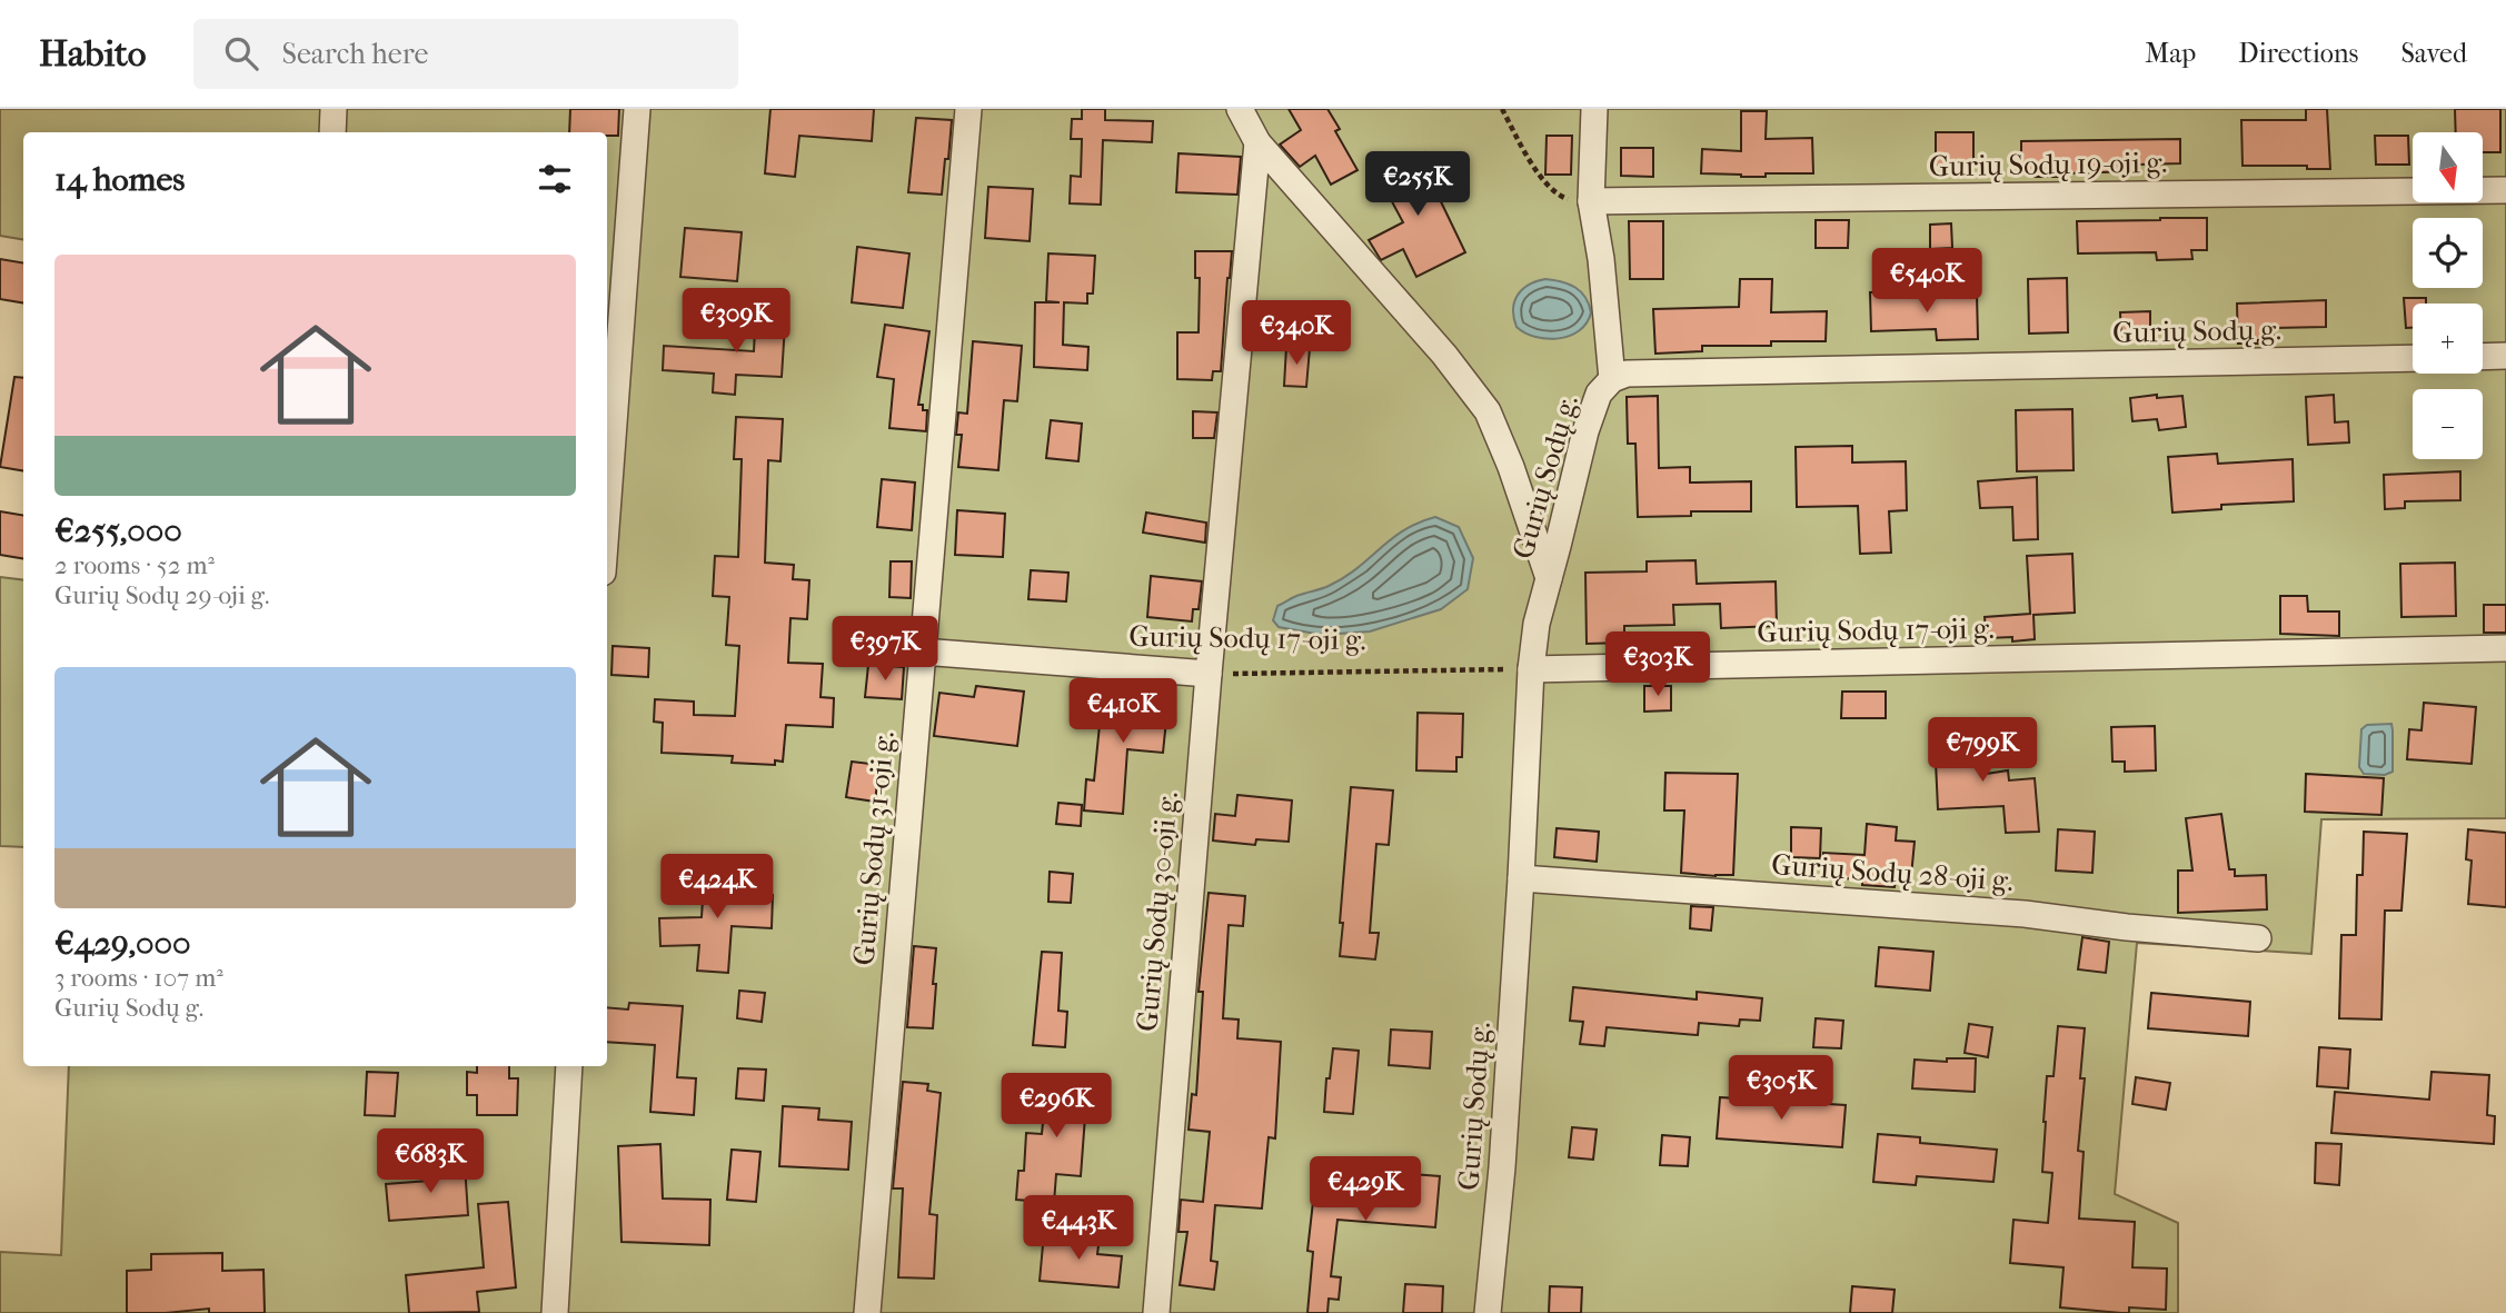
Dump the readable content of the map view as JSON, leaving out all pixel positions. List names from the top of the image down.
{
  "streets": {
    "street": [
      "Gurių Sodų 19-oji g.",
      "Gurių Sodų g.",
      "Gurių Sodų 17-oji g.",
      "Gurių Sodų 31-oji g.",
      "Gurių Sodų 28-oji g.",
      "Gurių Sodų 30-oji g."
    ]
  },
  "crossings": [
    ["Gurių Sodų g.", "Gurių Sodų 17-oji g."],
    ["Gurių Sodų g.", "Gurių Sodų 28-oji g."],
    ["Gurių Sodų 17-oji g.", "Gurių Sodų 31-oji g."],
    ["Gurių Sodų 17-oji g.", "Gurių Sodų 30-oji g."]
  ],
  "north": "bottom",
  "page": {
    "header": "Habito",
    "search": "Search here",
    "nav": ["Map", "Directions", "Saved"],
    "map_buttons": ["+", "−"],
    "heading": "14 homes",
    "price": [
      "€255K",
      "€540K",
      "€309K",
      "€340K",
      "€397K",
      "€303K",
      "€410K",
      "€799K",
      "€424K",
      "€305K",
      "€296K",
      "€683K",
      "€429K",
      "€443K"
    ],
    "list": [
      {
        "name": "€255,000",
        "note": "2 rooms · 52 m² · Gurių Sodų 29-oji g."
      },
      {
        "name": "€429,000",
        "note": "3 rooms · 107 m² · Gurių Sodų g."
      }
    ]
  }
}
